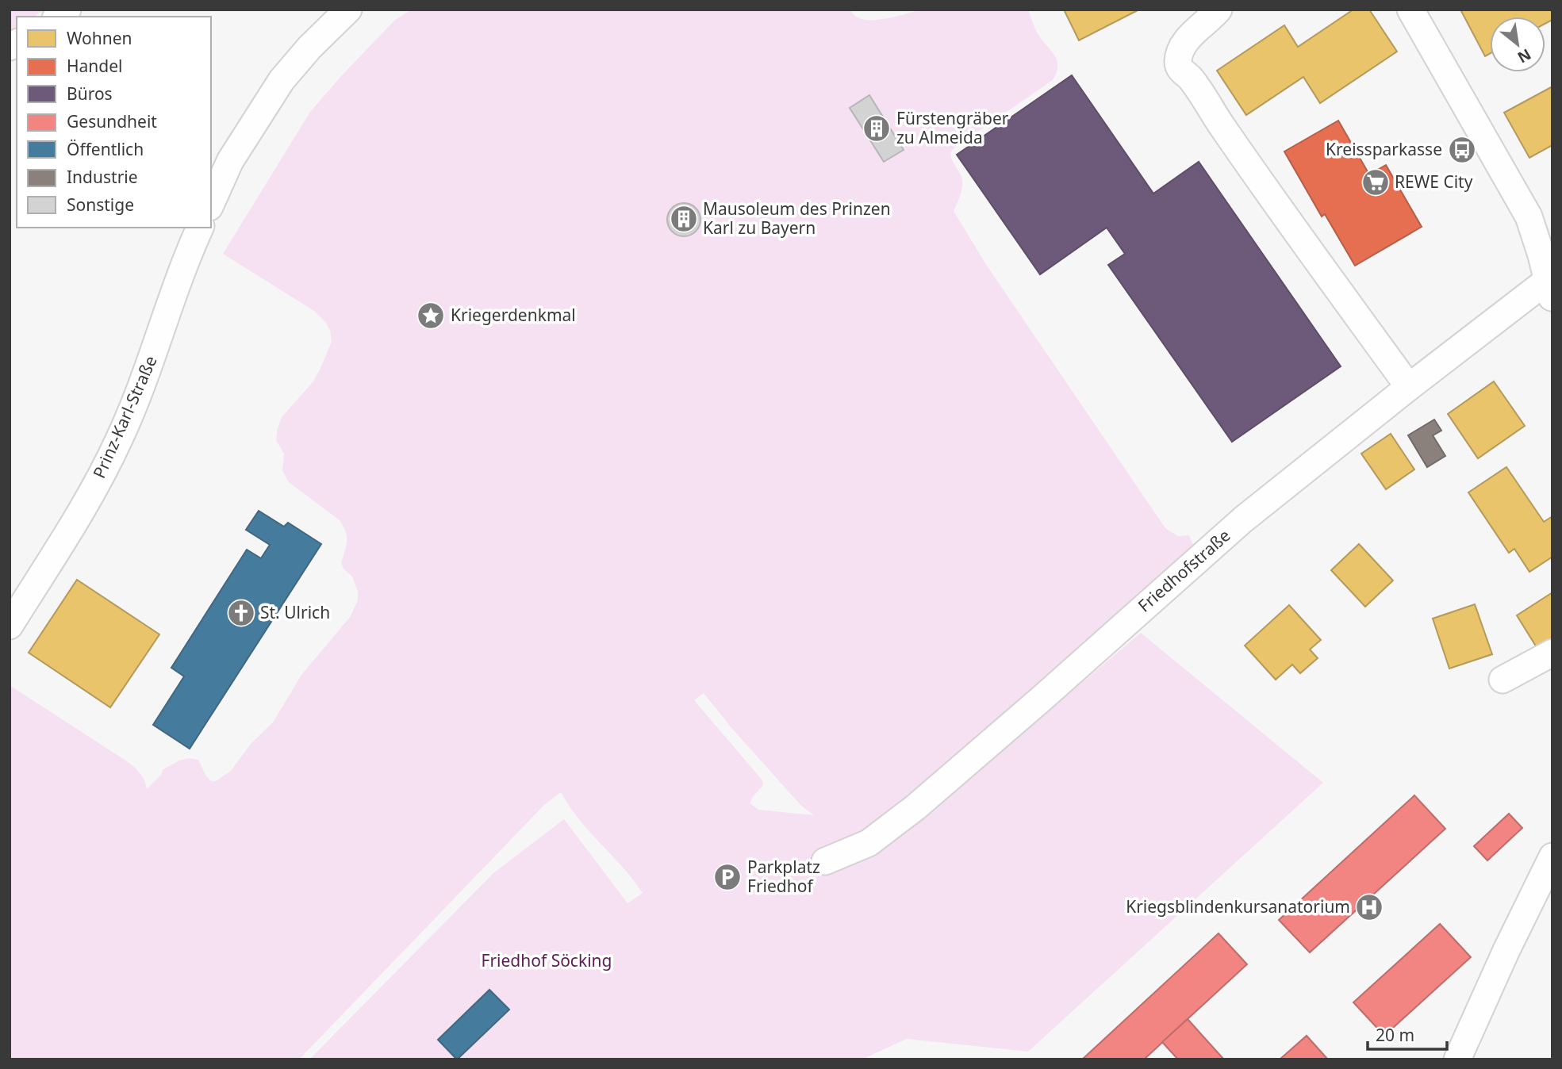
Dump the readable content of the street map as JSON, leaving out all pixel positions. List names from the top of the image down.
{
  "streets": {
    "street": ["Prinz-Karl-Straße", "Friedhofstraße"]
  },
  "parks": ["Friedhof Söcking"],
  "places": {
    "building": ["Fürstengräber zu Almeida", "Mausoleum des Prinzen Karl zu Bayern"],
    "bus stop": ["Kreissparkasse"],
    "supermarket": ["REWE City"],
    "place": ["Kriegerdenkmal"],
    "church": ["St. Ulrich"],
    "parking": ["Parkplatz Friedhof"],
    "hospital": ["Kriegsblindenkursanatorium"]
  },
  "legend": [
    "Wohnen",
    "Handel",
    "Büros",
    "Gesundheit",
    "Öffentlich",
    "Industrie",
    "Sonstige"
  ],
  "scale_bar": "20 m",
  "north": "bottom right"
}
